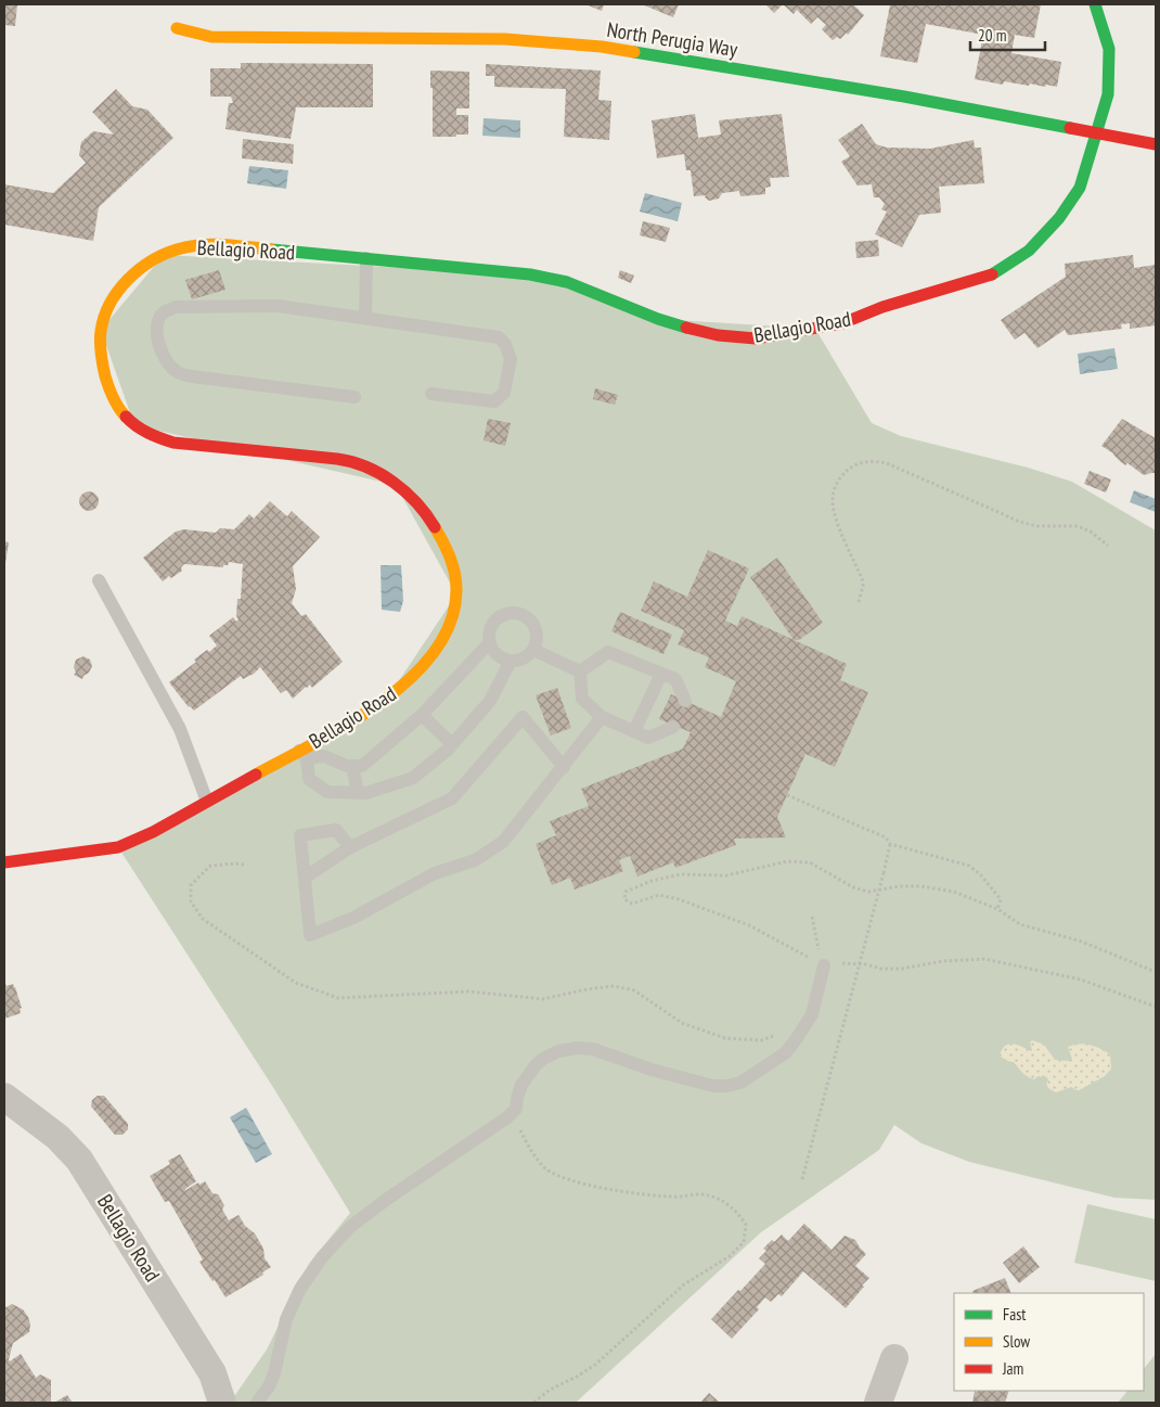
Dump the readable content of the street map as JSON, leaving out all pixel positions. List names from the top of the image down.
{
  "streets": {
    "street": ["North Perugia Way", "Bellagio Road"]
  },
  "crossings": [
    ["North Perugia Way", "Bellagio Road"]
  ],
  "legend": ["Fast", "Slow", "Jam"],
  "scale_bar": "20 m"
}
